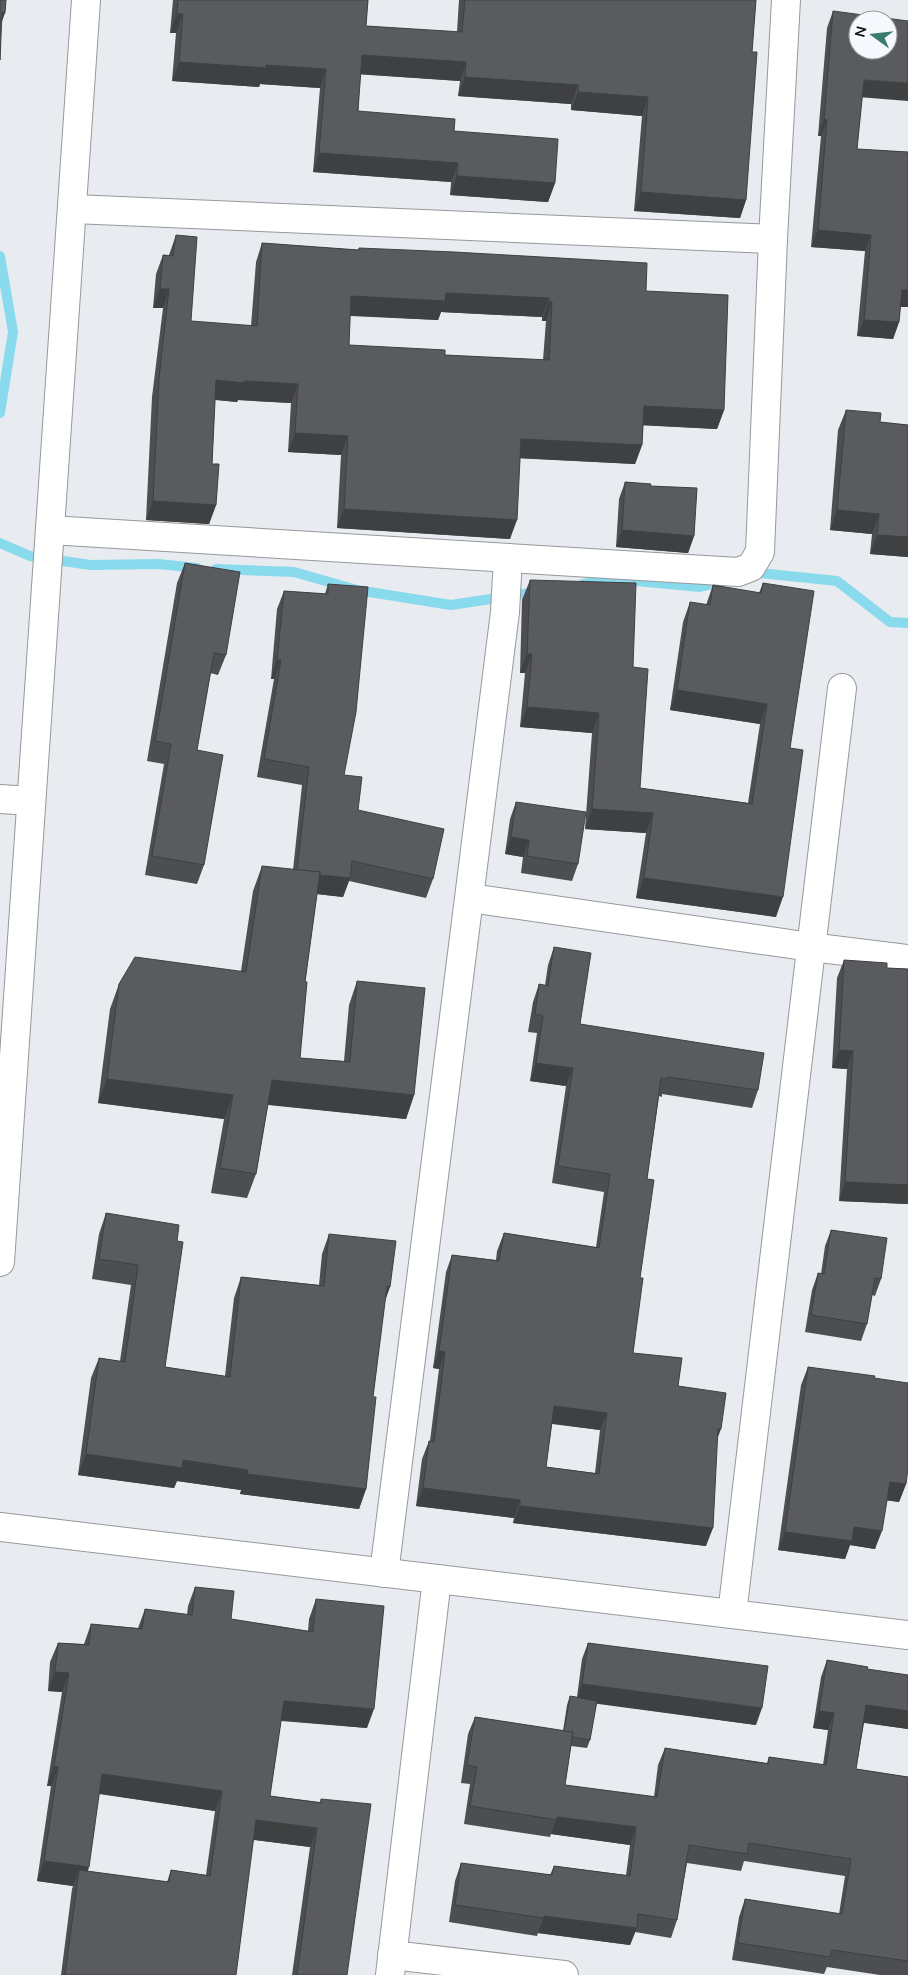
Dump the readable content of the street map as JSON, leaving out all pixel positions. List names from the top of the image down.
{
  "north": "left"
}
